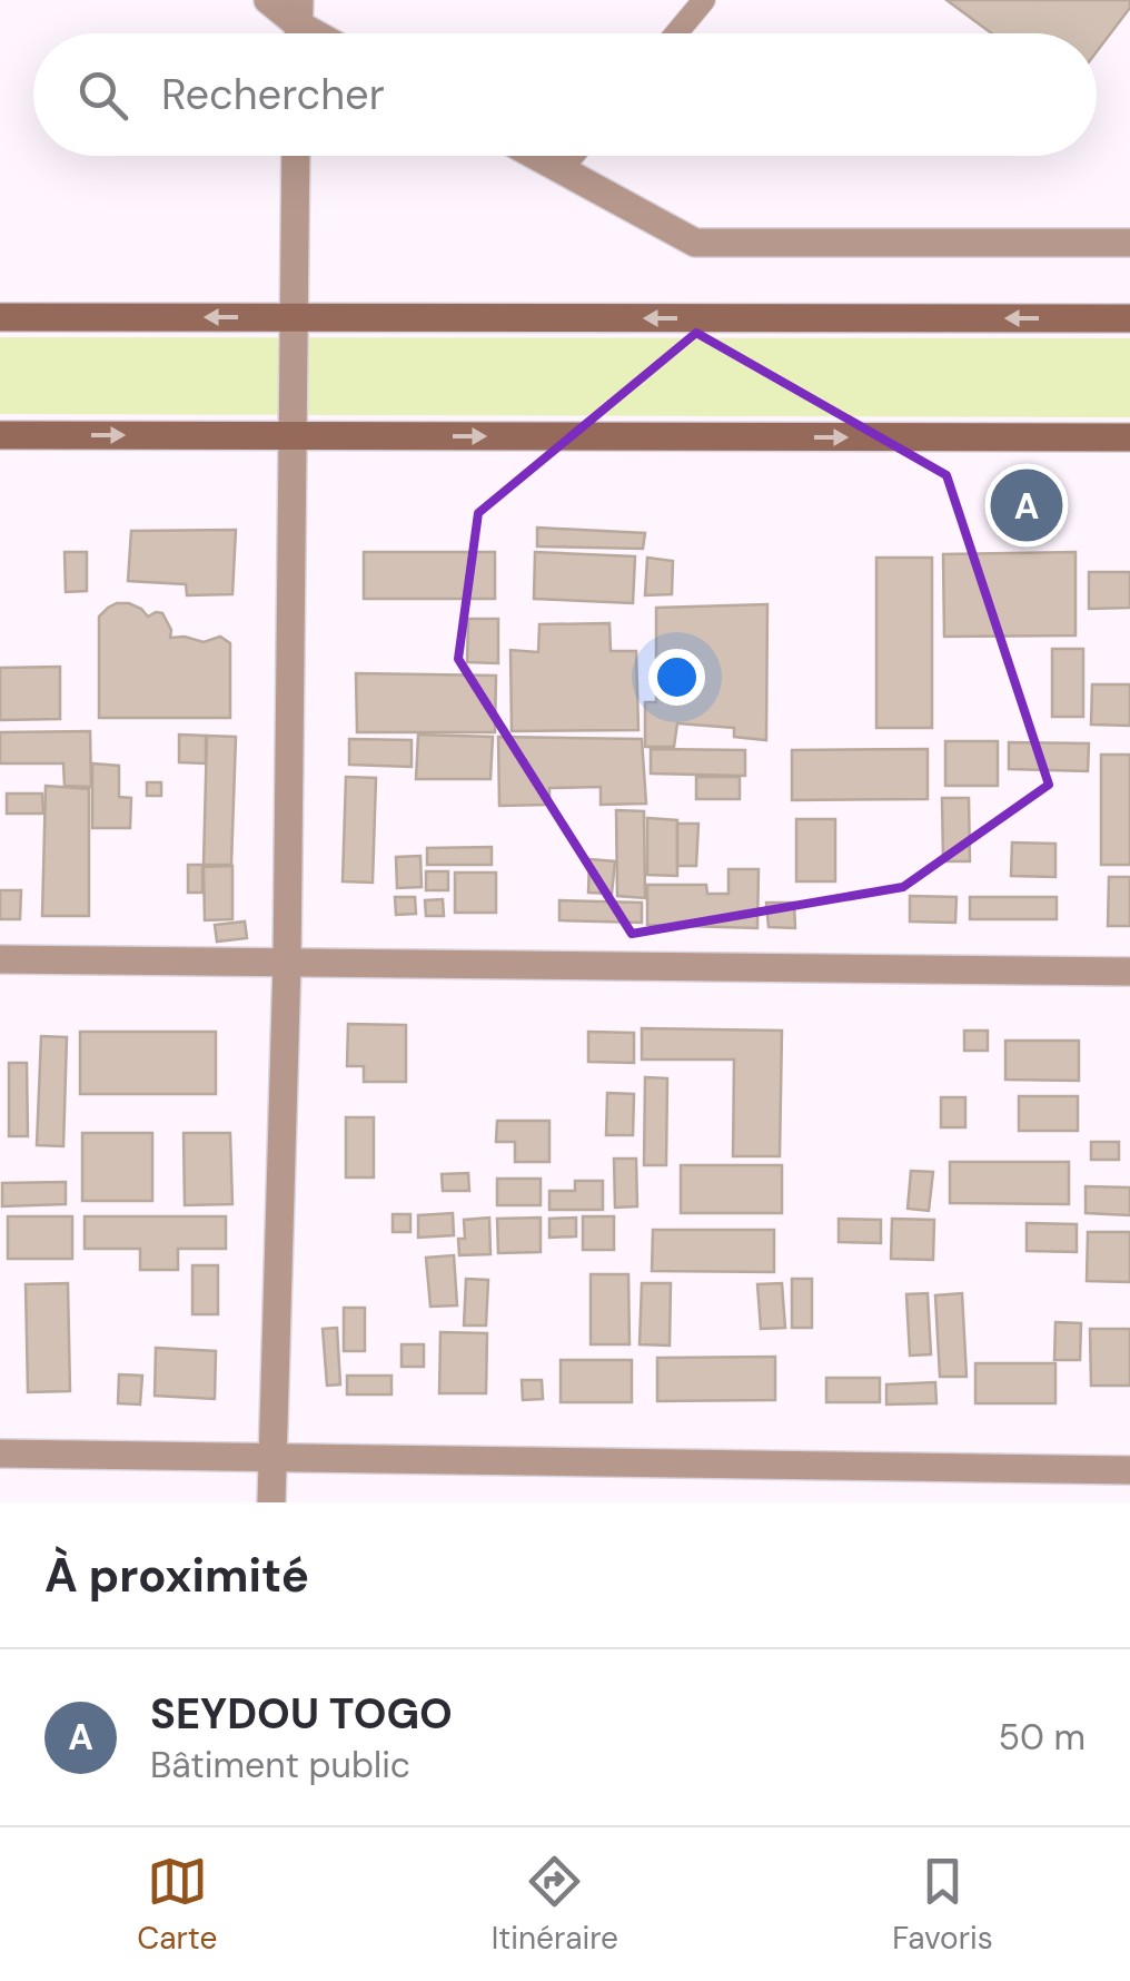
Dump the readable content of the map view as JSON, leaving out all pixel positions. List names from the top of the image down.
{
  "page": {
    "search": "Rechercher",
    "pins": "A",
    "heading": "À proximité",
    "list": [
      {
        "mark": "A",
        "name": "SEYDOU TOGO",
        "note": "Bâtiment public",
        "value": "50 m"
      }
    ],
    "nav": ["Carte", "Itinéraire", "Favoris"]
  }
}
